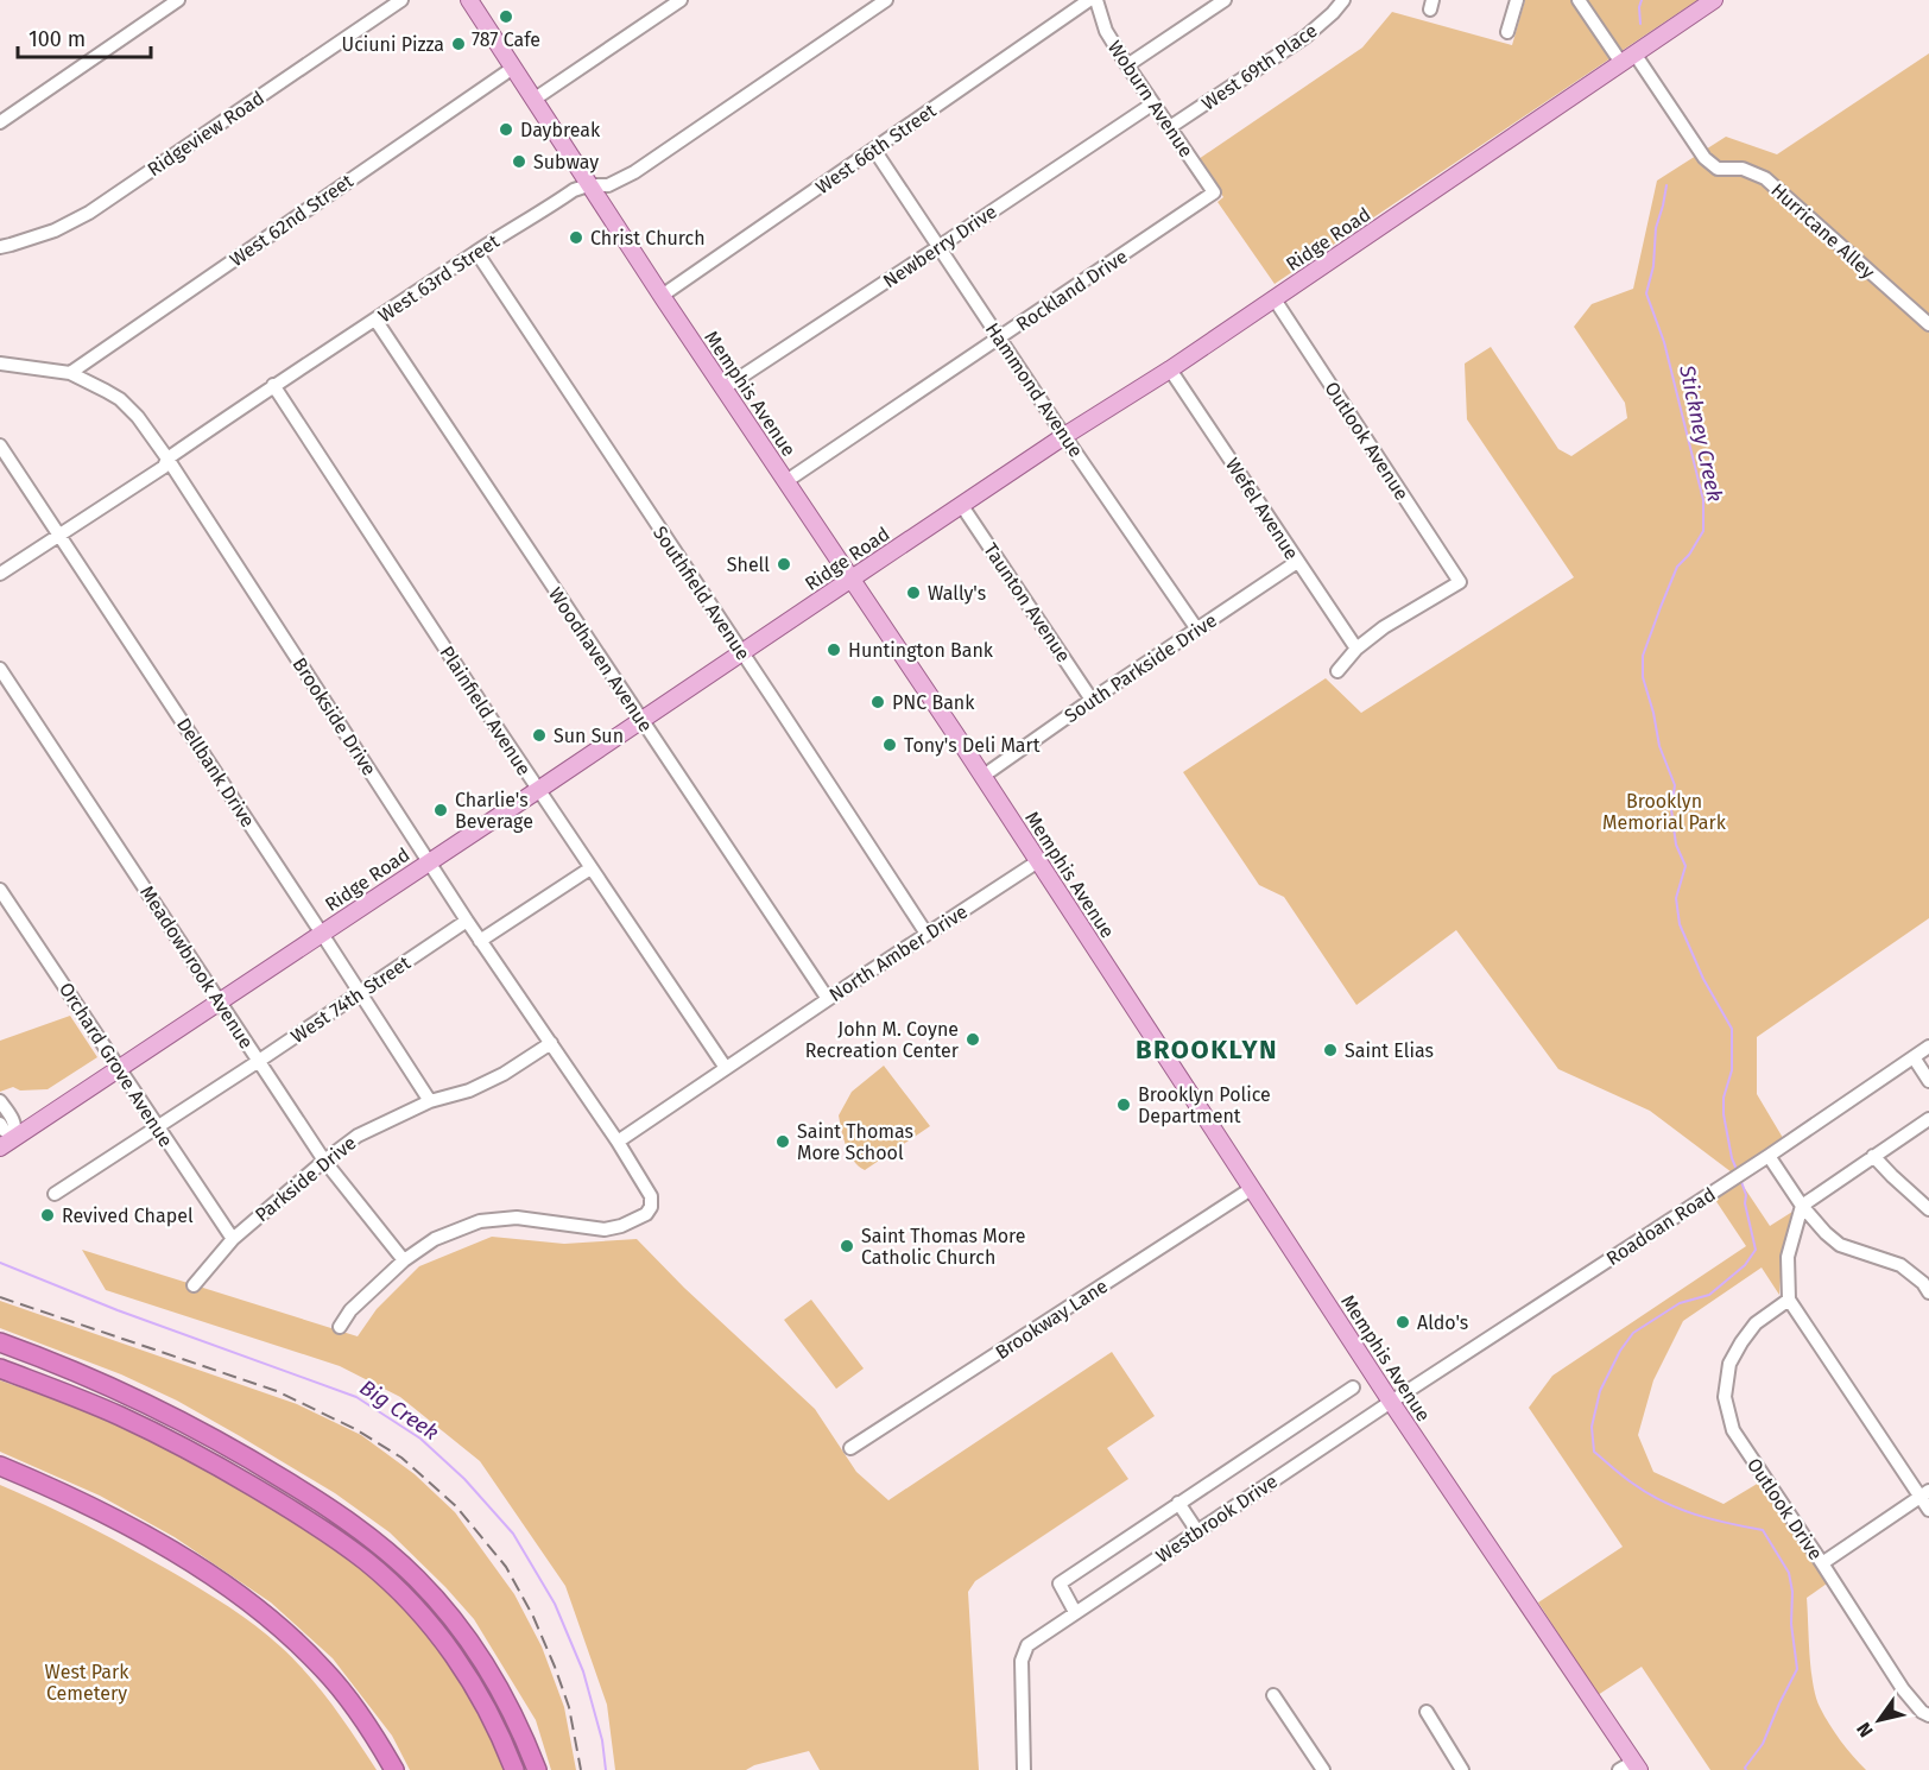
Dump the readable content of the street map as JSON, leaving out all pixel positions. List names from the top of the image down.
{
  "streets": {
    "main road": ["Ridge Road", "Memphis Avenue"],
    "street": [
      "West 69th Place",
      "Woburn Avenue",
      "Ridgeview Road",
      "West 66th Street",
      "West 62nd Street",
      "Hurricane Alley",
      "Newberry Drive",
      "West 63rd Street",
      "Rockland Drive",
      "Hammond Avenue",
      "Outlook Avenue",
      "Wefel Avenue",
      "Southfield Avenue",
      "Taunton Avenue",
      "Woodhaven Avenue",
      "South Parkside Drive",
      "Plainfield Avenue",
      "Brookside Drive",
      "Dellbank Drive",
      "North Amber Drive",
      "Meadowbrook Avenue",
      "West 74th Street",
      "Orchard Grove Avenue",
      "Parkside Drive",
      "Roadoan Road",
      "Brookway Lane",
      "Outlook Drive",
      "Westbrook Drive"
    ]
  },
  "crossings": [
    ["West 69th Place", "Woburn Avenue"],
    ["Woburn Avenue", "Newberry Drive"],
    ["Woburn Avenue", "Rockland Drive"],
    ["West 66th Street", "Hammond Avenue"],
    ["West 66th Street", "Memphis Avenue"],
    ["West 62nd Street", "Memphis Avenue"],
    ["West 62nd Street", "Brookside Drive"],
    ["Hurricane Alley", "Ridge Road"],
    ["Ridge Road", "Hammond Avenue"],
    ["Ridge Road", "Memphis Avenue"],
    ["Ridge Road", "Outlook Avenue"],
    ["Ridge Road", "Wefel Avenue"],
    ["Ridge Road", "Southfield Avenue"],
    ["Ridge Road", "Taunton Avenue"],
    ["Ridge Road", "Woodhaven Avenue"],
    ["Ridge Road", "Plainfield Avenue"],
    ["Ridge Road", "Brookside Drive"],
    ["Ridge Road", "Dellbank Drive"],
    ["Ridge Road", "Meadowbrook Avenue"],
    ["Ridge Road", "Orchard Grove Avenue"],
    ["Newberry Drive", "Hammond Avenue"],
    ["Newberry Drive", "Memphis Avenue"],
    ["West 63rd Street", "Memphis Avenue"],
    ["West 63rd Street", "Southfield Avenue"],
    ["West 63rd Street", "Woodhaven Avenue"],
    ["West 63rd Street", "Plainfield Avenue"],
    ["West 63rd Street", "Brookside Drive"],
    ["West 63rd Street", "Dellbank Drive"],
    ["Rockland Drive", "Hammond Avenue"],
    ["Rockland Drive", "Memphis Avenue"],
    ["Hammond Avenue", "South Parkside Drive"],
    ["Memphis Avenue", "South Parkside Drive"],
    ["Memphis Avenue", "North Amber Drive"],
    ["Memphis Avenue", "Roadoan Road"],
    ["Memphis Avenue", "Brookway Lane"],
    ["Memphis Avenue", "Westbrook Drive"],
    ["Outlook Avenue", "Wefel Avenue"],
    ["Wefel Avenue", "South Parkside Drive"],
    ["Southfield Avenue", "North Amber Drive"],
    ["Taunton Avenue", "South Parkside Drive"],
    ["Woodhaven Avenue", "North Amber Drive"],
    ["Plainfield Avenue", "North Amber Drive"],
    ["Brookside Drive", "North Amber Drive"],
    ["Brookside Drive", "Meadowbrook Avenue"],
    ["Brookside Drive", "West 74th Street"],
    ["Brookside Drive", "Parkside Drive"],
    ["Dellbank Drive", "West 74th Street"],
    ["Dellbank Drive", "Parkside Drive"],
    ["Meadowbrook Avenue", "West 74th Street"],
    ["Meadowbrook Avenue", "Parkside Drive"],
    ["West 74th Street", "Orchard Grove Avenue"],
    ["Orchard Grove Avenue", "Parkside Drive"],
    ["Roadoan Road", "Westbrook Drive"]
  ],
  "districts": ["BROOKLYN"],
  "water": ["Stickney Creek", "Big Creek"],
  "parks": ["Brooklyn Memorial Park", "West Park Cemetery"],
  "places": [
    "787 Cafe",
    "Uciuni Pizza",
    "Daybreak",
    "Subway",
    "Christ Church",
    "Shell",
    "Wally's",
    "Huntington Bank",
    "PNC Bank",
    "Sun Sun",
    "Tony's Deli Mart",
    "Charlie's Beverage",
    "John M. Coyne Recreation Center",
    "Saint Elias",
    "Brooklyn Police Department",
    "Saint Thomas More School",
    "Revived Chapel",
    "Saint Thomas More Catholic Church",
    "Aldo's"
  ],
  "scale_bar": "100 m",
  "north": "bottom left"
}
